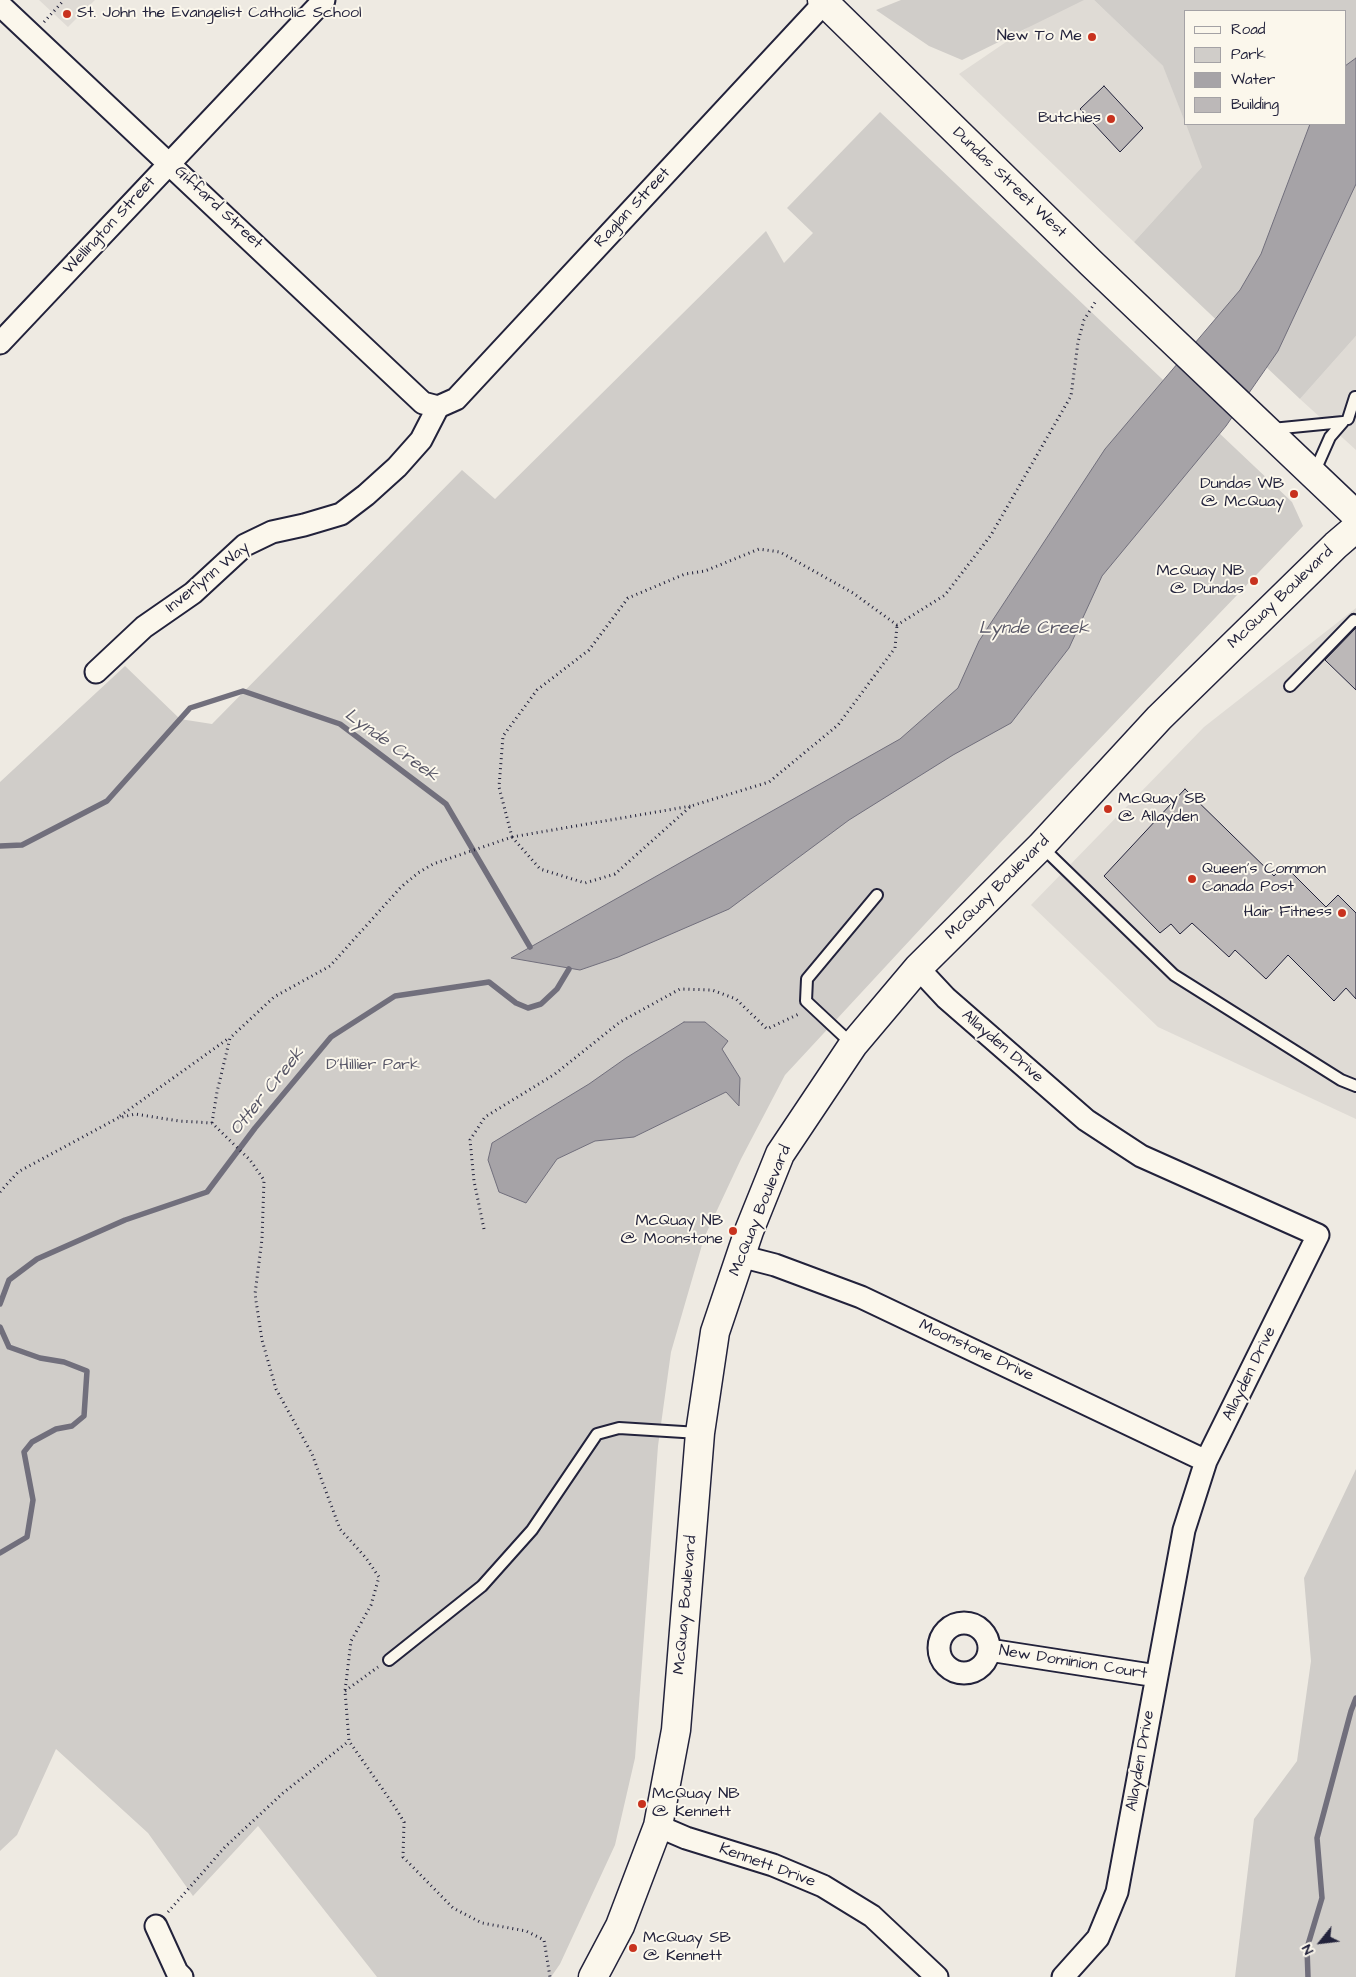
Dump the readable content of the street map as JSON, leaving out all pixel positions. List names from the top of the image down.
{
  "streets": {
    "street": [
      "Dundas Street West",
      "Giffard Street",
      "Raglan Street",
      "Wellington Street",
      "Inverlynn Way",
      "McQuay Boulevard",
      "Allayden Drive",
      "Moonstone Drive",
      "New Dominion Court",
      "Kennett Drive"
    ]
  },
  "crossings": [
    ["Dundas Street West", "Raglan Street"],
    ["Giffard Street", "Raglan Street"],
    ["Giffard Street", "Wellington Street"],
    ["Giffard Street", "Inverlynn Way"],
    ["Raglan Street", "Inverlynn Way"],
    ["McQuay Boulevard", "Allayden Drive"],
    ["McQuay Boulevard", "Moonstone Drive"],
    ["McQuay Boulevard", "Kennett Drive"],
    ["Allayden Drive", "Moonstone Drive"],
    ["Allayden Drive", "New Dominion Court"]
  ],
  "water": ["Lynde Creek", "Otter Creek"],
  "parks": ["D'Hillier Park"],
  "places": [
    "St. John the Evangelist Catholic School",
    "New To Me",
    "Butchies",
    "Dundas WB @ McQuay",
    "McQuay NB @ Dundas",
    "McQuay SB @ Allayden",
    "Queen's Common Canada Post",
    "Hair Fitness",
    "McQuay NB @ Moonstone",
    "McQuay NB @ Kennett",
    "McQuay SB @ Kennett"
  ],
  "legend": [
    "Road",
    "Park",
    "Water",
    "Building"
  ],
  "north": "bottom left"
}
